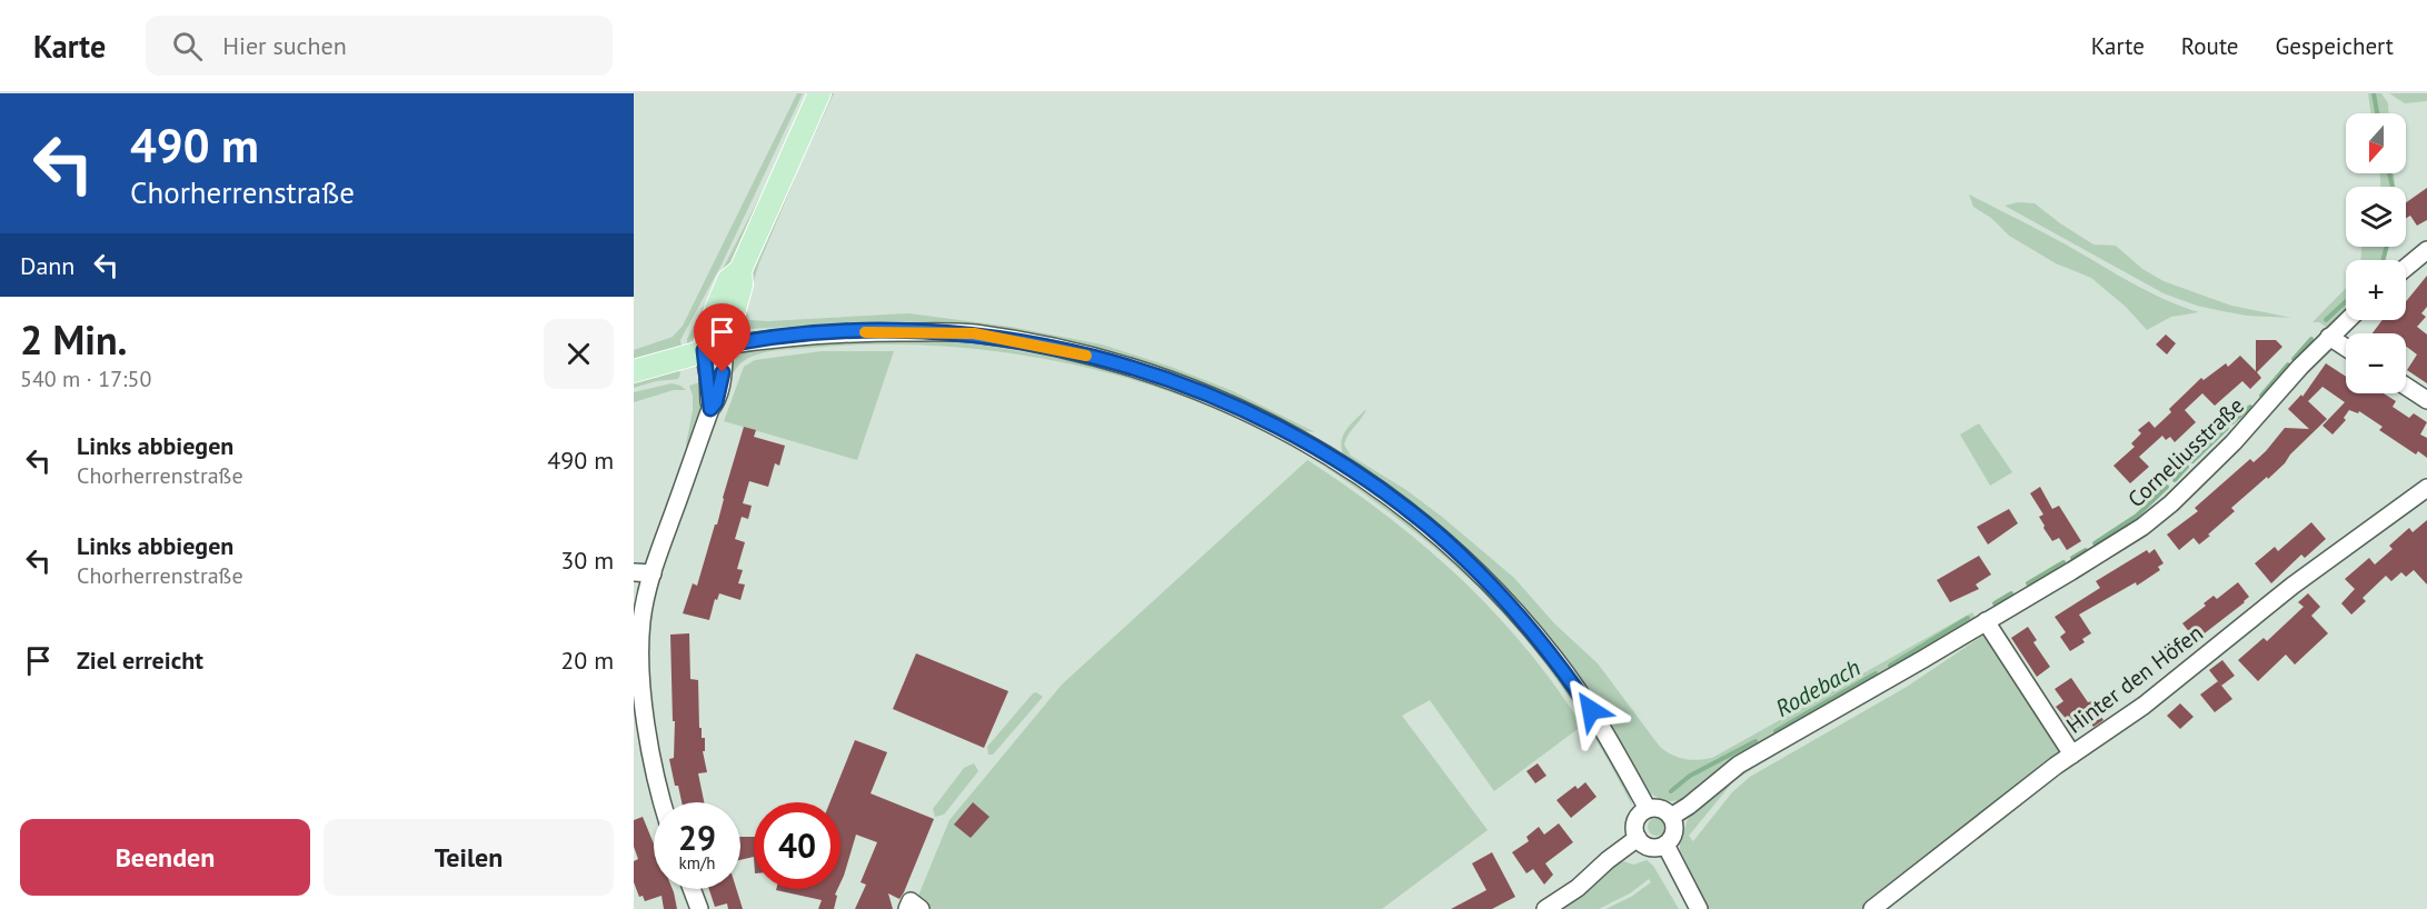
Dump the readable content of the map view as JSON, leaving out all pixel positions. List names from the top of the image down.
{
  "streets": {
    "street": ["Corneliusstraße", "Hinter den Höfen"]
  },
  "water": ["Rodebach"],
  "north": "bottom",
  "page": {
    "header": "Karte",
    "search": "Hier suchen",
    "nav": ["Karte", "Route", "Gespeichert"],
    "turn": ["490 m", "Chorherrenstraße"],
    "map_buttons": ["+", "−"],
    "then": "Dann",
    "heading": ["2 Min.", "540 m · 17:50"],
    "list": [
      {
        "name": "Links abbiegen",
        "note": "Chorherrenstraße",
        "value": "490 m"
      },
      {
        "name": "Links abbiegen",
        "note": "Chorherrenstraße",
        "value": "30 m"
      },
      {
        "name": "Ziel erreicht",
        "value": "20 m"
      }
    ],
    "speed": "29 km/h",
    "limit": "40",
    "buttons": ["Beenden", "Teilen"]
  }
}
